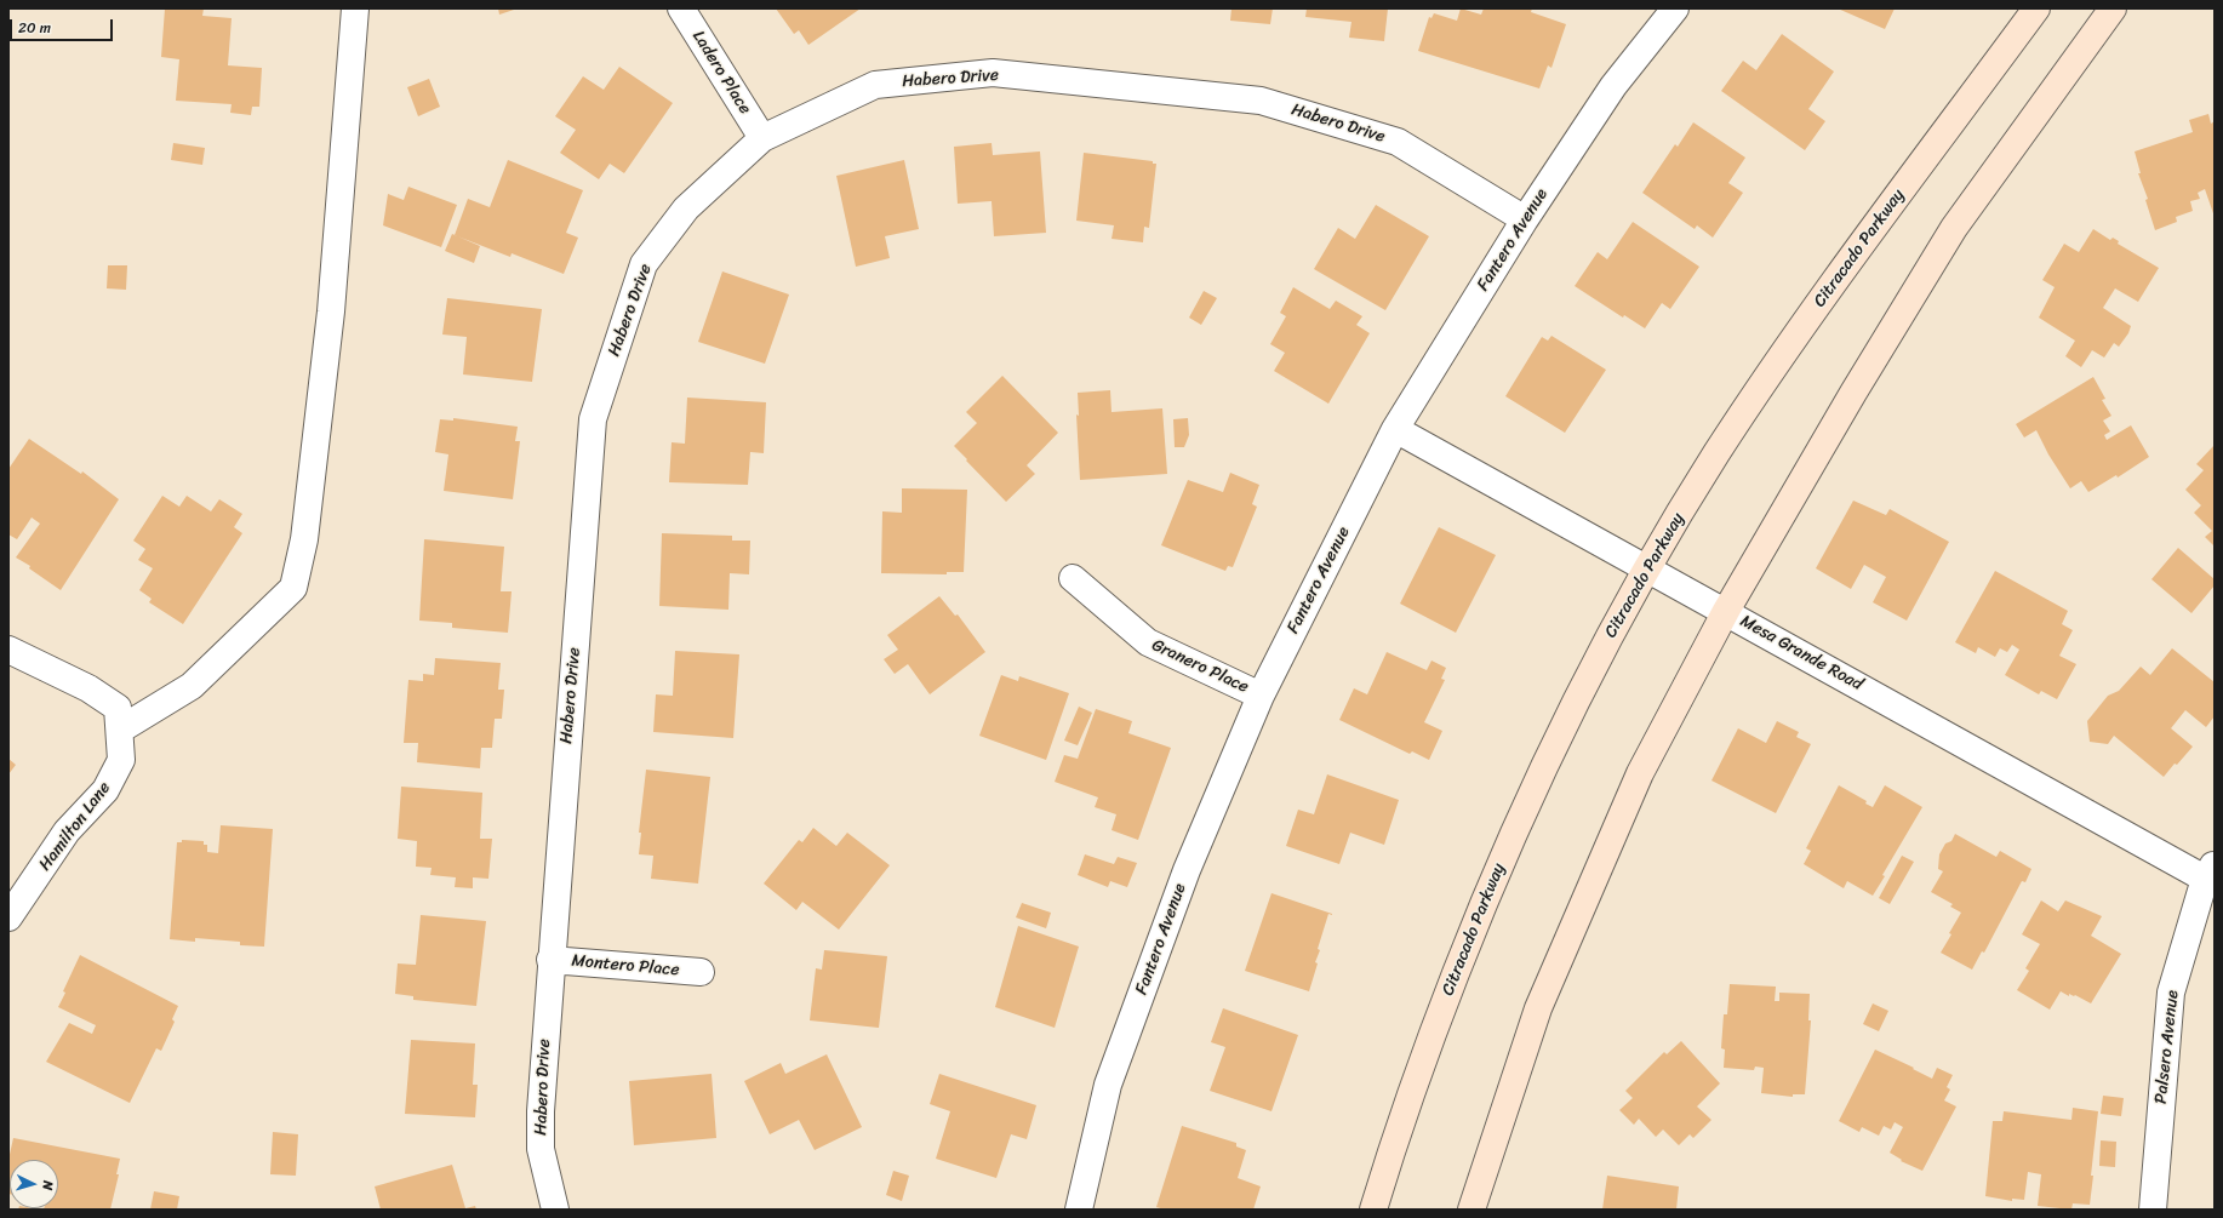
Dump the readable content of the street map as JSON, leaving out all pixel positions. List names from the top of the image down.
{
  "streets": {
    "street": [
      "Ladero Place",
      "Habero Drive",
      "Fantero Avenue",
      "Citracado Parkway",
      "Mesa Grande Road",
      "Granero Place",
      "Hamilton Lane",
      "Montero Place",
      "Palsero Avenue"
    ]
  },
  "crossings": [
    ["Ladero Place", "Habero Drive"],
    ["Habero Drive", "Fantero Avenue"],
    ["Habero Drive", "Montero Place"],
    ["Fantero Avenue", "Mesa Grande Road"],
    ["Fantero Avenue", "Granero Place"],
    ["Citracado Parkway", "Mesa Grande Road"],
    ["Mesa Grande Road", "Palsero Avenue"]
  ],
  "scale_bar": "20 m",
  "north": "right"
}
